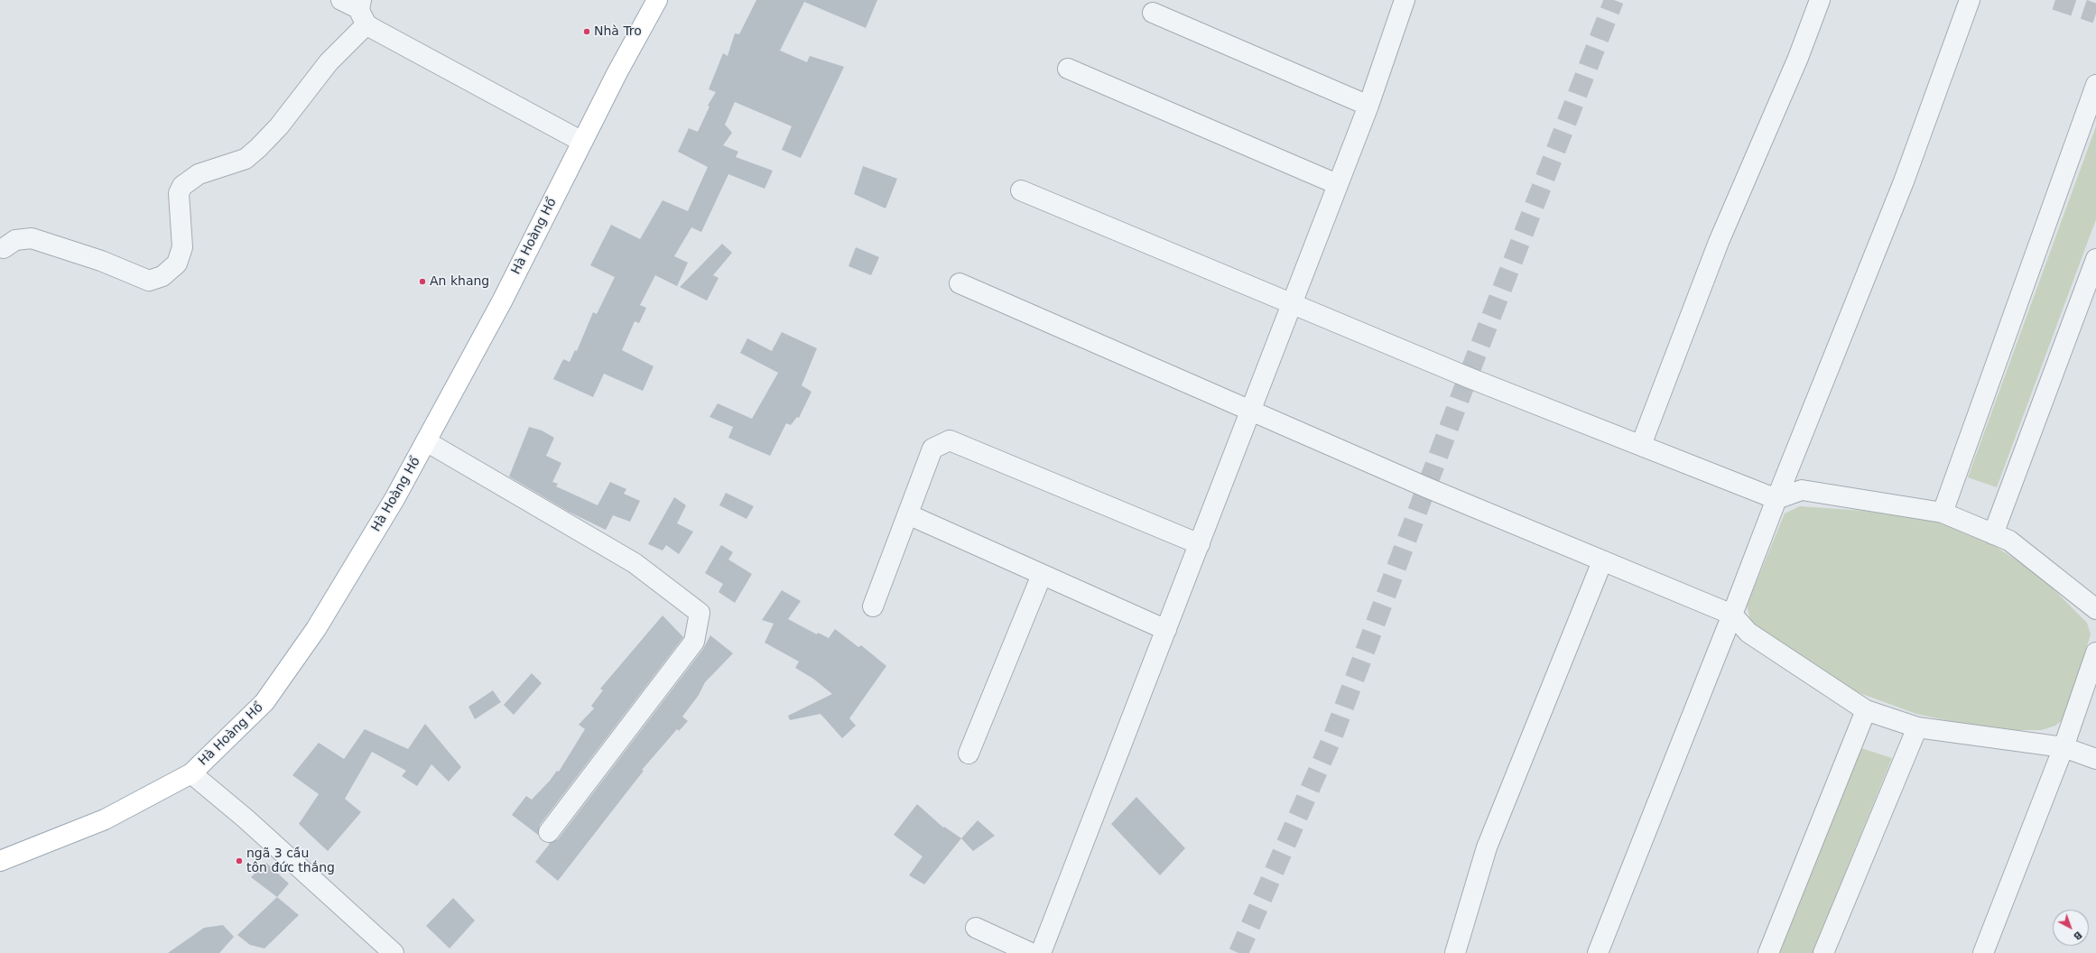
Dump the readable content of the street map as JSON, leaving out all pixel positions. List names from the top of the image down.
{
  "streets": {
    "main road": ["Hà Hoàng Hổ"]
  },
  "places": ["Nhà Tro", "An khang", "ngã 3 cầu tôn đức thắng"],
  "north": "bottom right"
}
